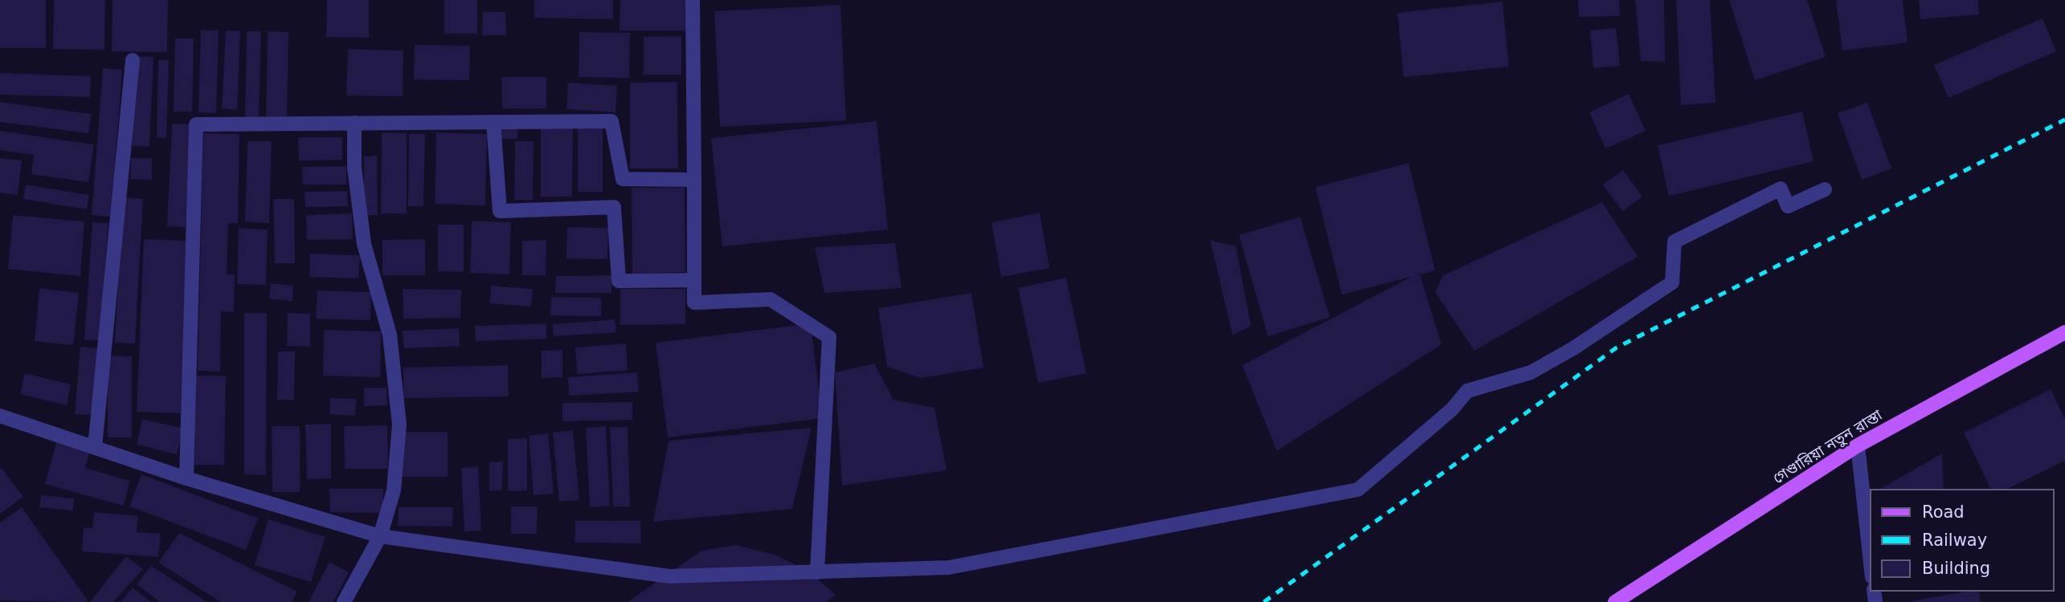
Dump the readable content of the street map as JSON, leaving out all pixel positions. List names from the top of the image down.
{
  "streets": {
    "main road": ["গেণ্ডারিয়া নতুন রাস্তা"]
  },
  "legend": ["Road", "Railway", "Building"]
}
